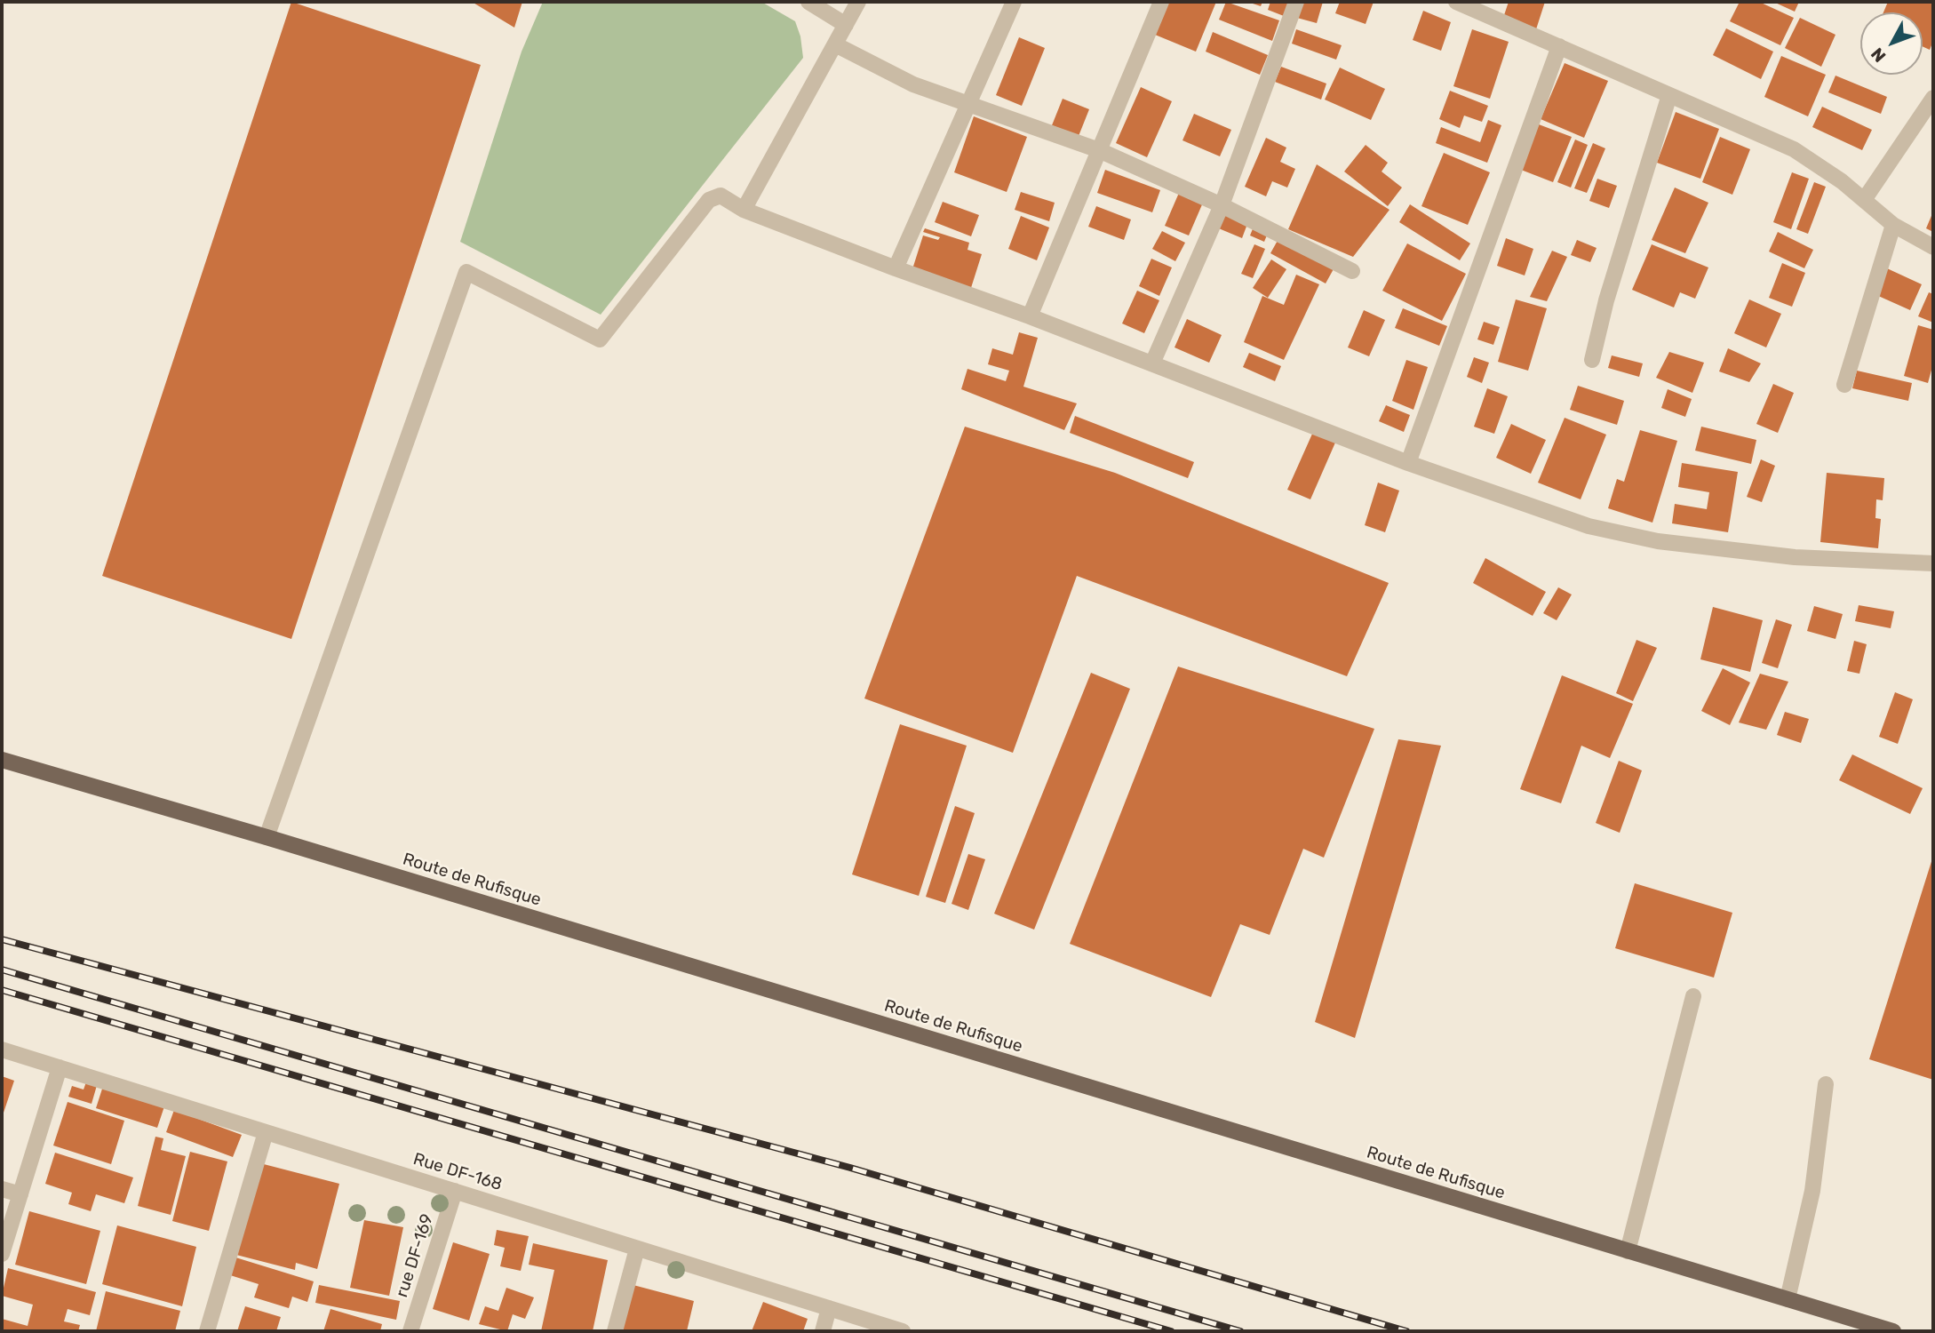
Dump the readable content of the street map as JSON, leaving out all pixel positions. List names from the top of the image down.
{
  "streets": {
    "main road": ["Route de Rufisque"],
    "street": ["Rue DF-168", "rue DF-169"]
  },
  "crossings": [
    ["Rue DF-168", "rue DF-169"]
  ],
  "north": "bottom left"
}
